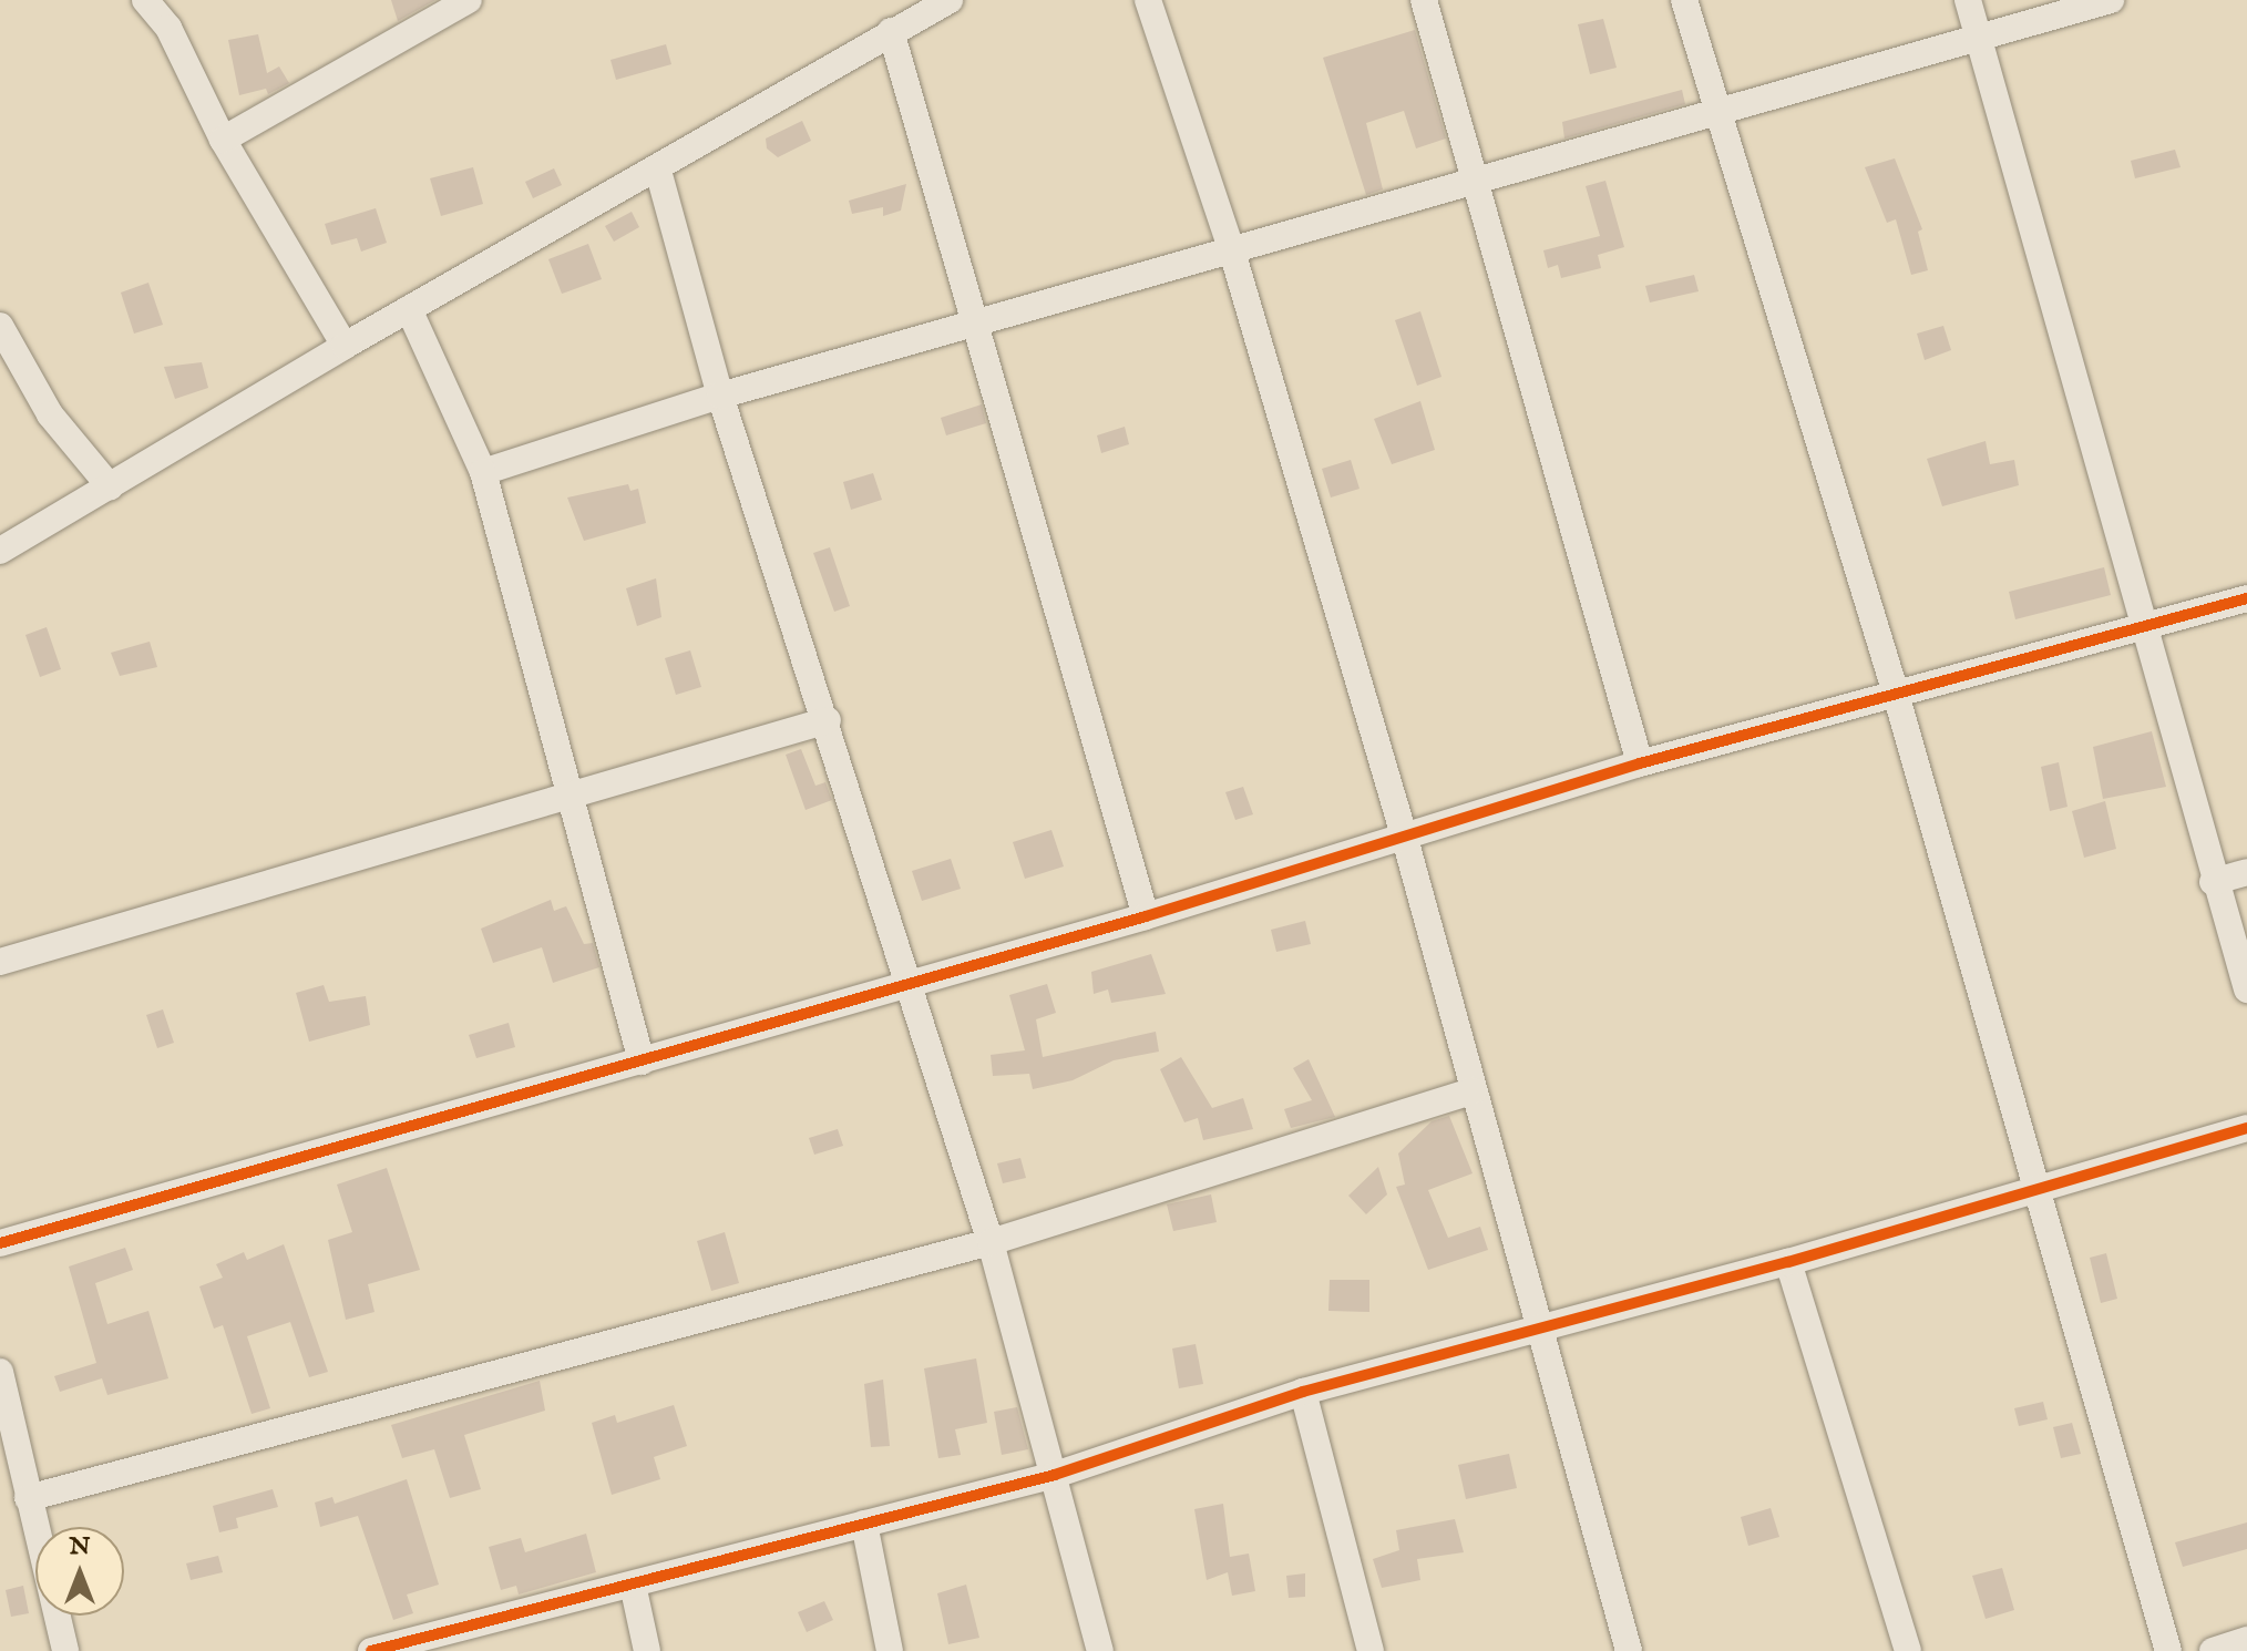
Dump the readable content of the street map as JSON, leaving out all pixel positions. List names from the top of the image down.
{
  "north": "top"
}
